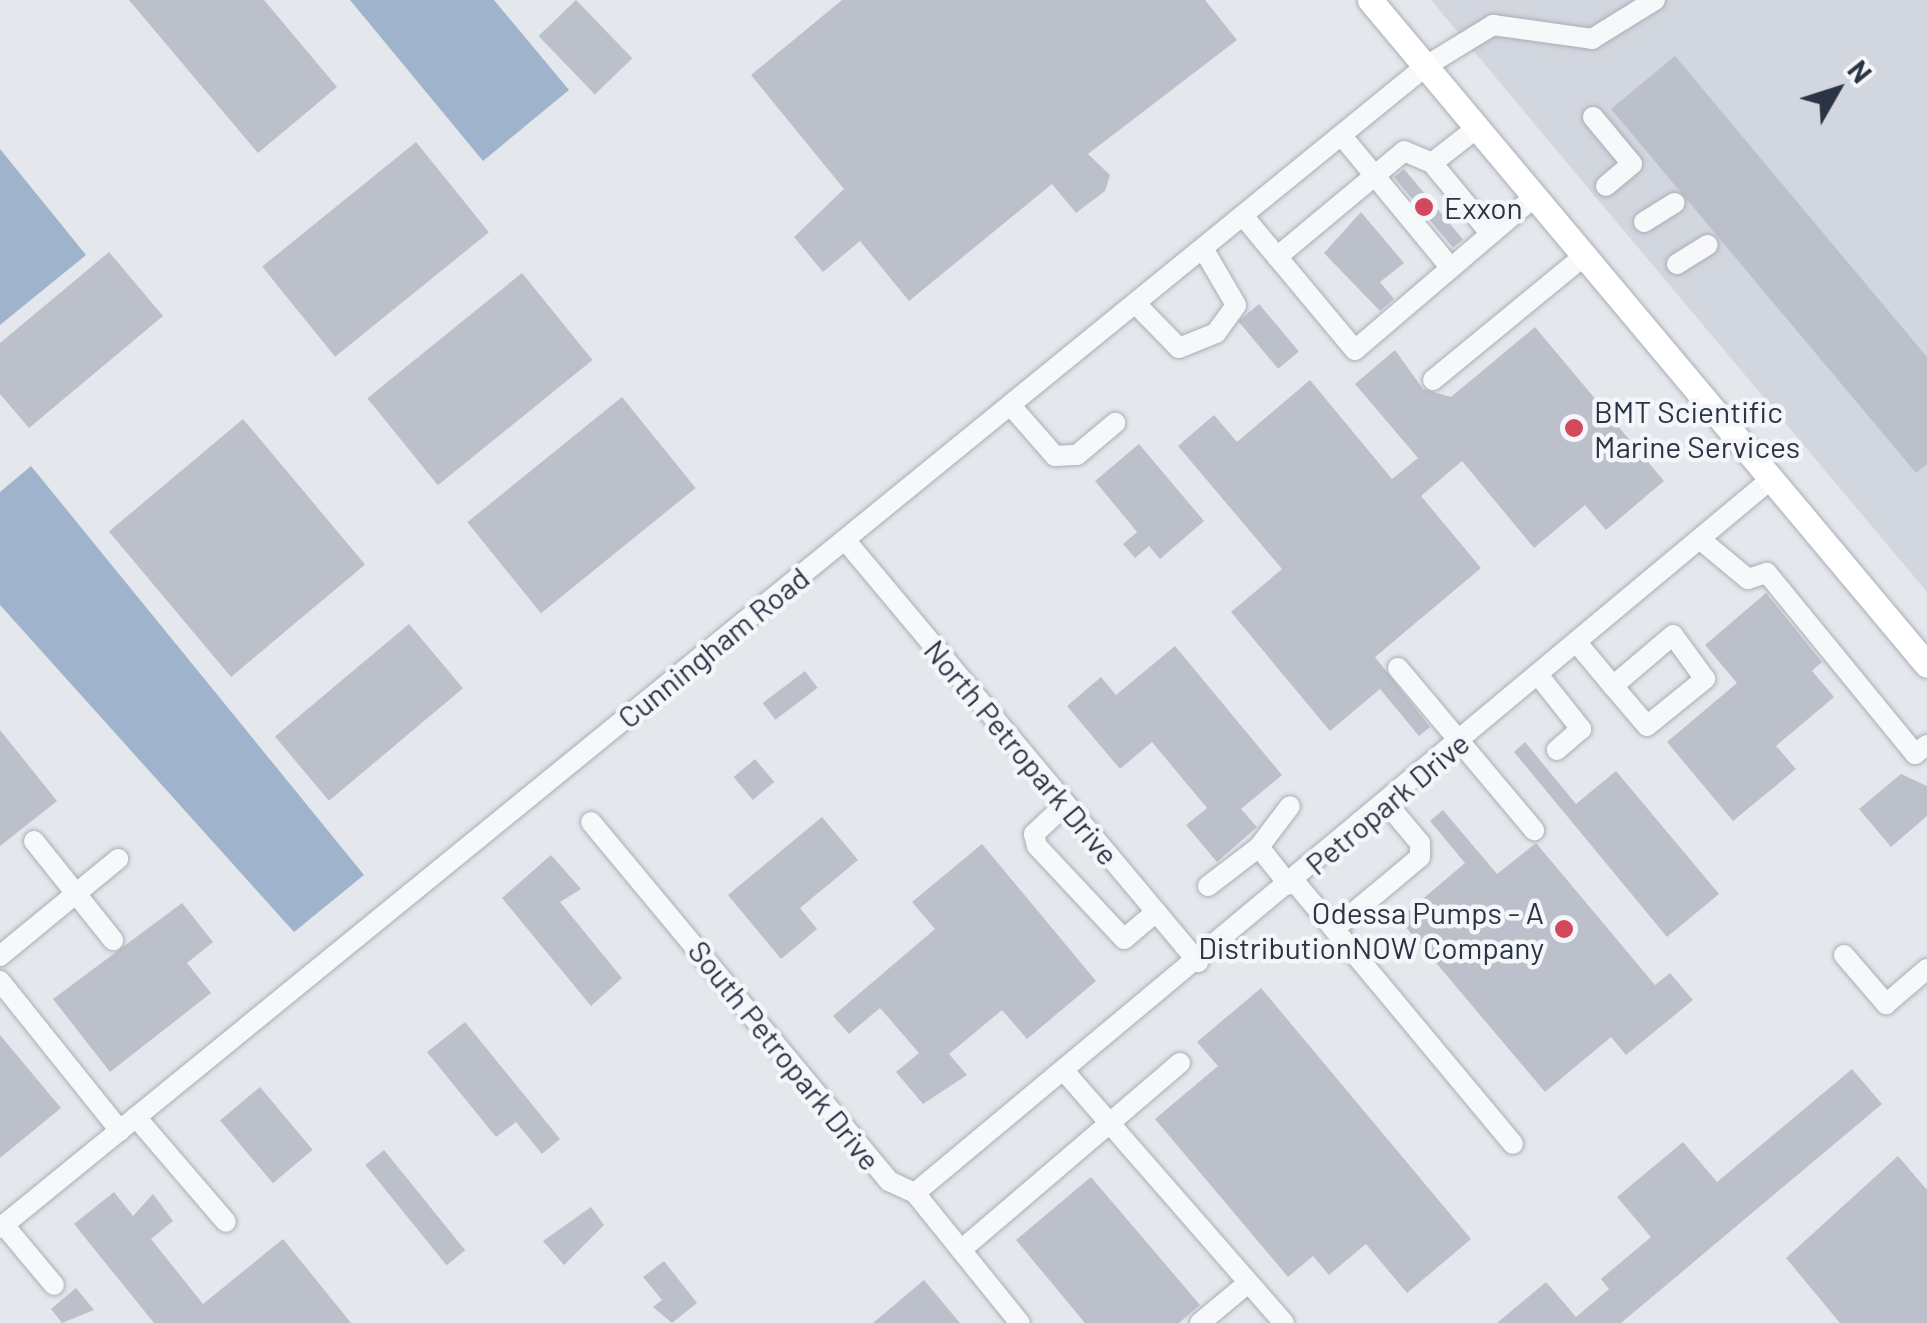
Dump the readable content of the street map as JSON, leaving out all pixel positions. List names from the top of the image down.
{
  "streets": {
    "street": [
      "Cunningham Road",
      "North Petropark Drive",
      "Petropark Drive",
      "South Petropark Drive"
    ]
  },
  "crossings": [
    ["Cunningham Road", "North Petropark Drive"],
    ["North Petropark Drive", "Petropark Drive"],
    ["Petropark Drive", "South Petropark Drive"]
  ],
  "places": ["Exxon", "BMT Scientific Marine Services", "Odessa Pumps - A DistributionNOW Company"],
  "north": "top right"
}
